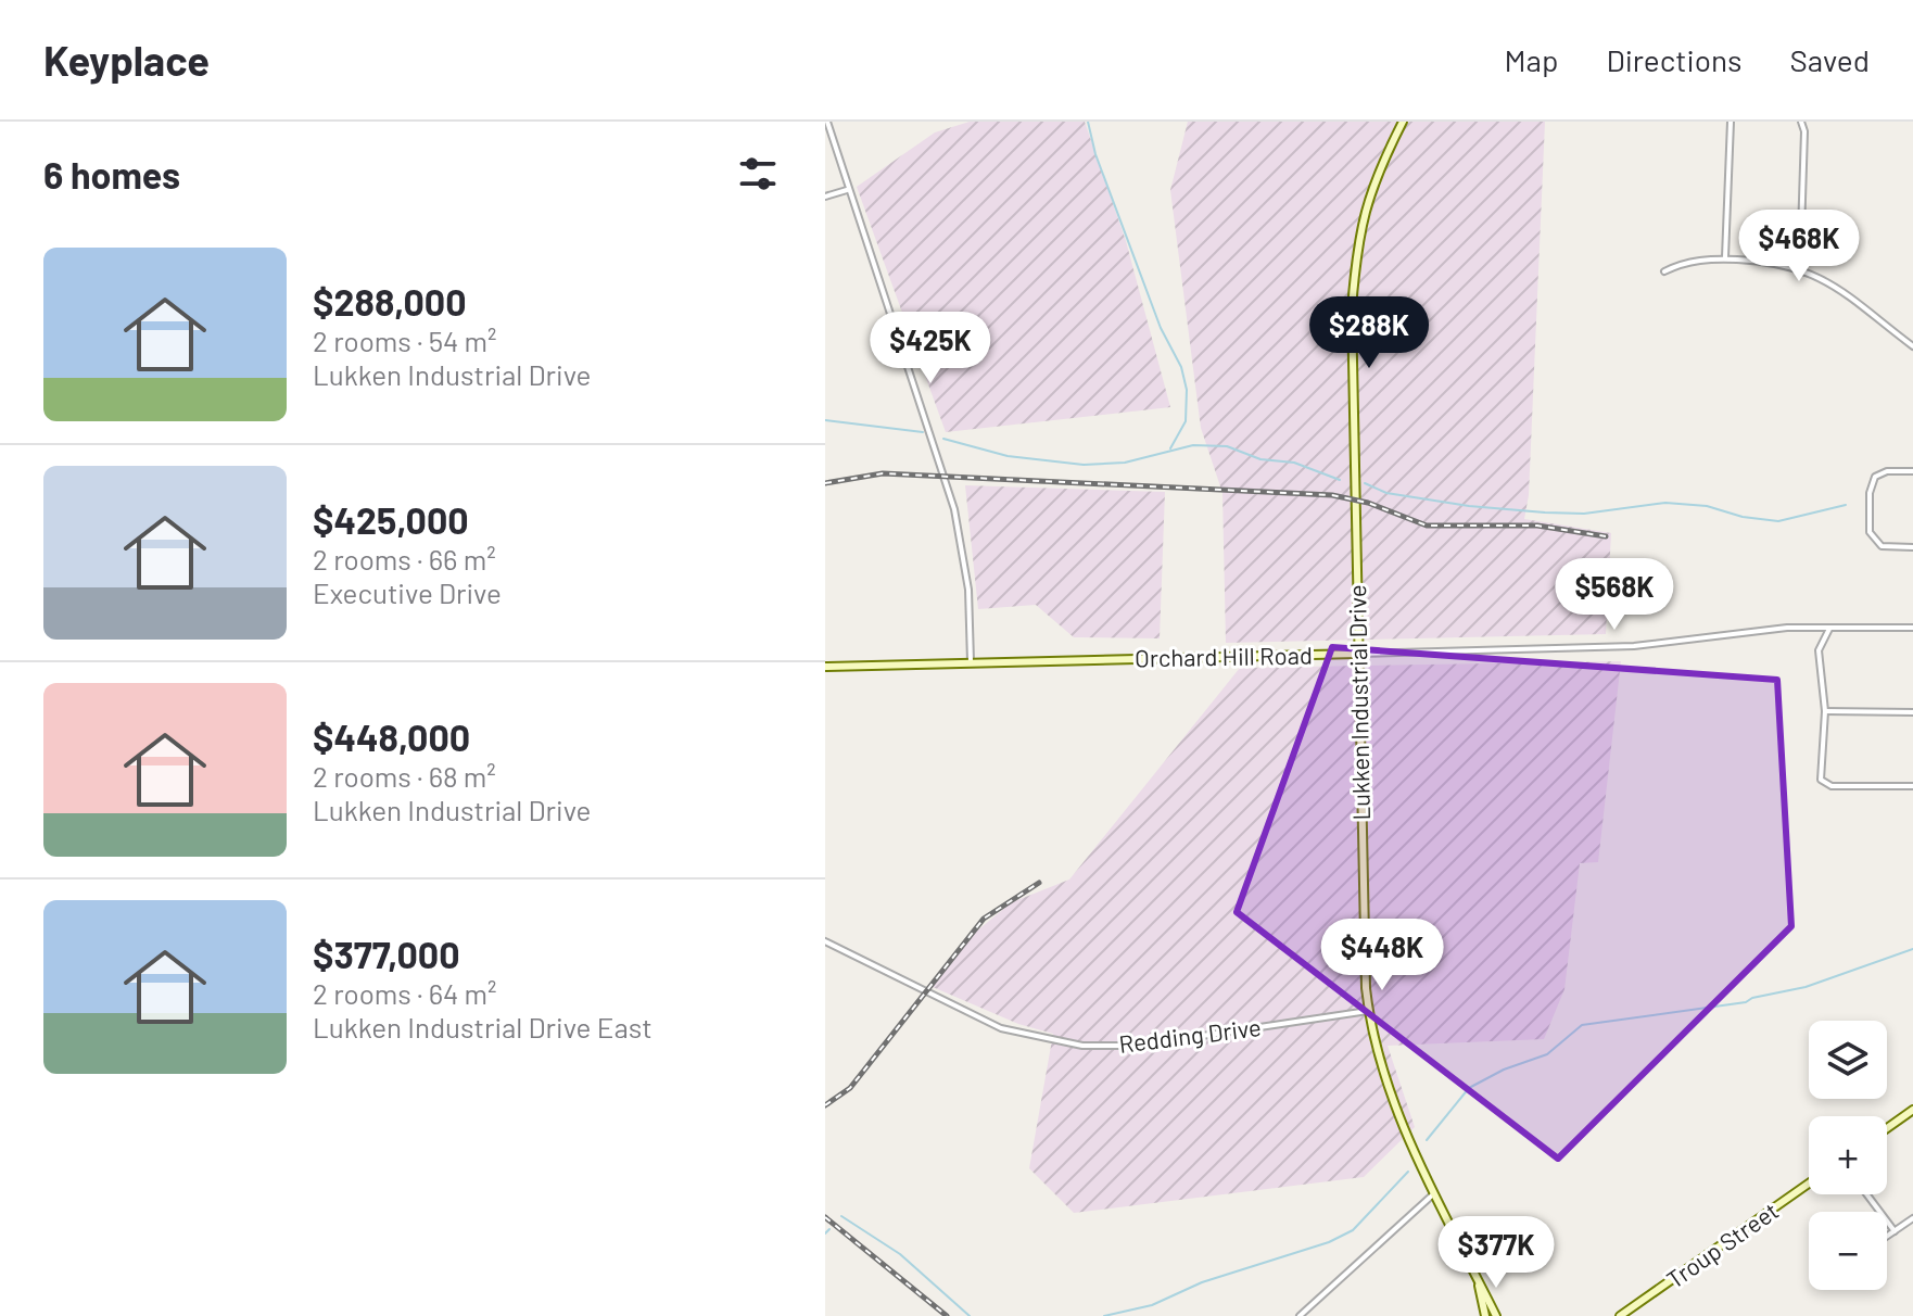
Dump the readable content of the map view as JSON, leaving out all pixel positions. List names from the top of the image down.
{
  "streets": {
    "main road": ["Orchard Hill Road", "Lukken Industrial Drive", "Troup Street"],
    "street": ["Redding Drive"]
  },
  "crossings": [
    ["Orchard Hill Road", "Lukken Industrial Drive"],
    ["Lukken Industrial Drive", "Redding Drive"]
  ],
  "page": {
    "header": "Keyplace",
    "nav": ["Map", "Directions", "Saved"],
    "heading": "6 homes",
    "price": [
      "$468K",
      "$288K",
      "$425K",
      "$568K",
      "$448K",
      "$377K"
    ],
    "list": [
      {
        "name": "$288,000",
        "note": "2 rooms · 54 m² · Lukken Industrial Drive"
      },
      {
        "name": "$425,000",
        "note": "2 rooms · 66 m² · Executive Drive"
      },
      {
        "name": "$448,000",
        "note": "2 rooms · 68 m² · Lukken Industrial Drive"
      },
      {
        "name": "$377,000",
        "note": "2 rooms · 64 m² · Lukken Industrial Drive East"
      }
    ],
    "map_buttons": ["+", "−"]
  }
}
